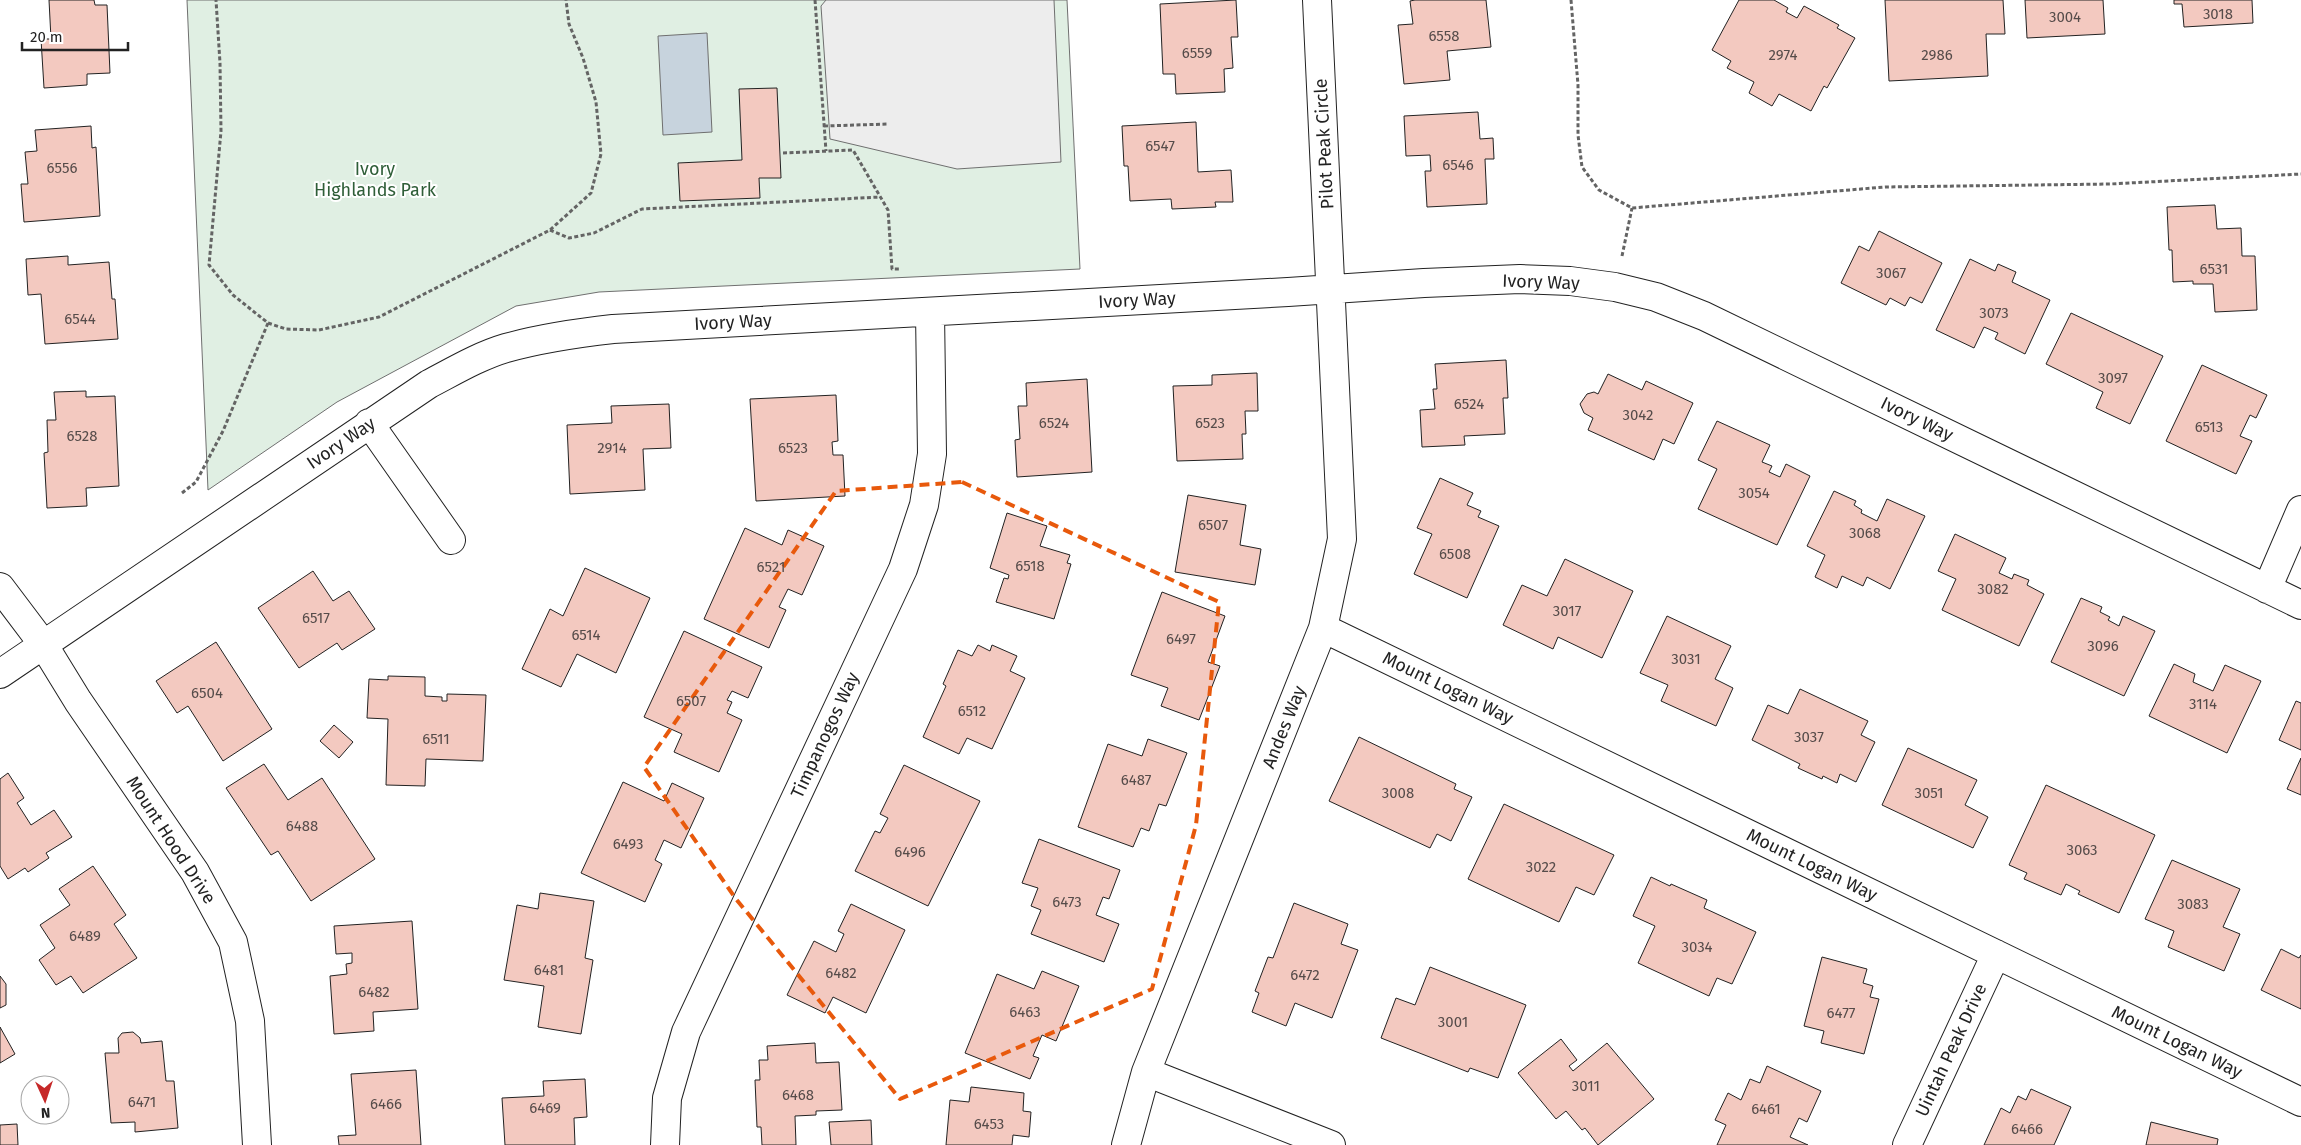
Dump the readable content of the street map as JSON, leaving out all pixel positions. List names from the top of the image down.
{
  "streets": {
    "street": [
      "Pilot Peak Circle",
      "Ivory Way",
      "Mount Logan Way",
      "Andes Way",
      "Timpanogos Way",
      "Mount Hood Drive",
      "Uintah Peak Drive"
    ]
  },
  "crossings": [
    ["Pilot Peak Circle", "Ivory Way"],
    ["Pilot Peak Circle", "Andes Way"],
    ["Ivory Way", "Andes Way"],
    ["Ivory Way", "Timpanogos Way"],
    ["Ivory Way", "Mount Hood Drive"],
    ["Mount Logan Way", "Andes Way"],
    ["Mount Logan Way", "Uintah Peak Drive"]
  ],
  "parks": ["Ivory Highlands Park"],
  "house_numbers": [
    "3018",
    "3004",
    "6558",
    "6559",
    "2974",
    "2986",
    "6547",
    "6546",
    "6556",
    "6531",
    "3067",
    "3073",
    "6544",
    "3097",
    "6524",
    "3042",
    "6524",
    "6523",
    "6513",
    "6528",
    "2914",
    "6523",
    "3054",
    "6507",
    "3068",
    "6508",
    "6518",
    "6521",
    "3082",
    "3017",
    "6517",
    "6514",
    "6497",
    "3096",
    "3031",
    "6504",
    "6507",
    "3114",
    "6512",
    "3037",
    "6511",
    "6487",
    "3008",
    "3051",
    "6488",
    "6493",
    "3063",
    "6496",
    "3022",
    "6473",
    "3083",
    "6489",
    "3034",
    "6481",
    "6482",
    "6472",
    "6482",
    "6463",
    "6477",
    "3001",
    "3011",
    "6468",
    "6471",
    "6466",
    "6469",
    "6461",
    "6453",
    "6466"
  ],
  "scale_bar": "20 m",
  "north": "bottom"
}
